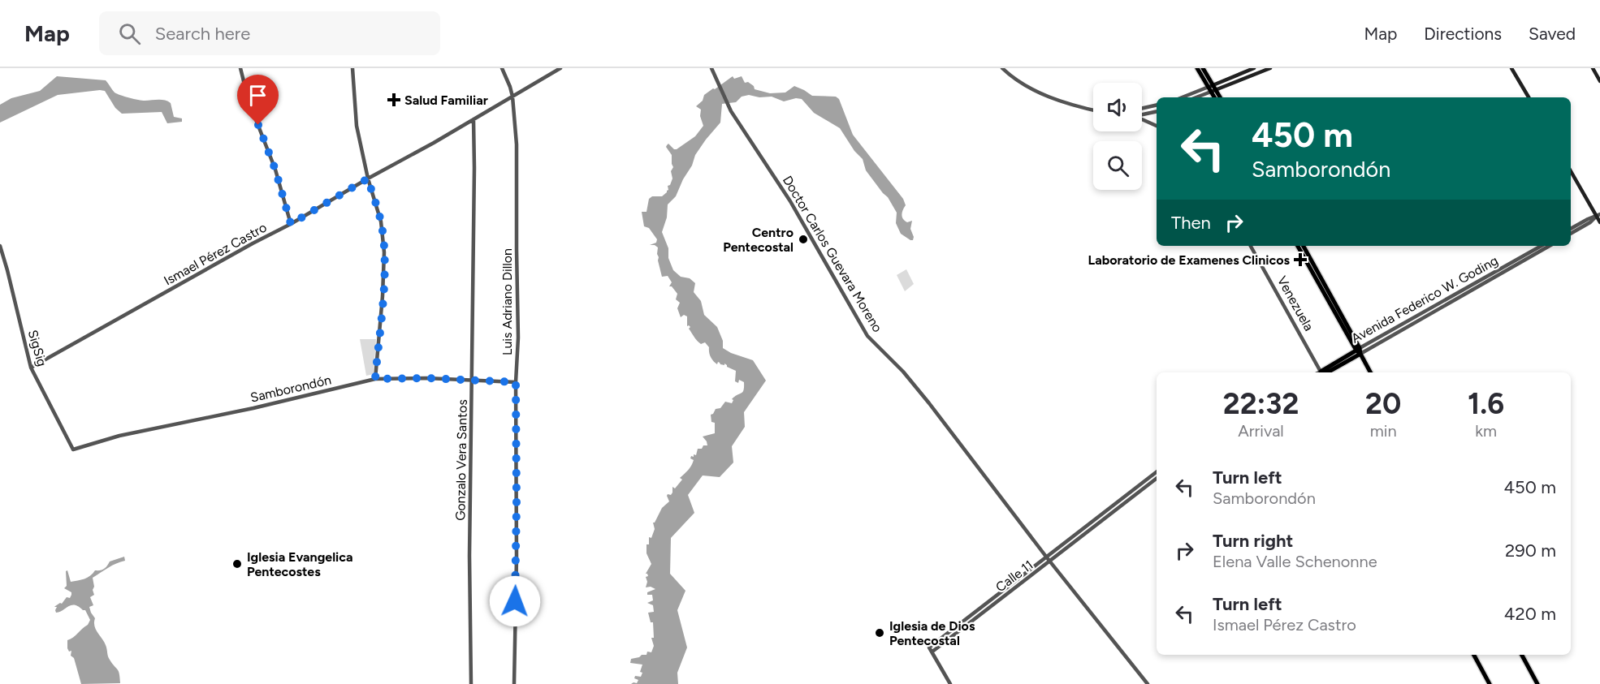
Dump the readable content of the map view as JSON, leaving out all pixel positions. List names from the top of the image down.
{
  "streets": {
    "main road": ["Avenida Federico W. Goding"],
    "street": [
      "Ismael Pérez Castro",
      "Doctor Carlos Guevara Moreno",
      "Luis Adriano Dillon",
      "Venezuela",
      "SigSig",
      "Samborondón",
      "Gonzalo Vera Santos",
      "Calle 11"
    ]
  },
  "crossings": [
    ["Ismael Pérez Castro", "Luis Adriano Dillon"],
    ["Ismael Pérez Castro", "SigSig"],
    ["Ismael Pérez Castro", "Gonzalo Vera Santos"],
    ["Doctor Carlos Guevara Moreno", "Calle 11"],
    ["Luis Adriano Dillon", "Samborondón"],
    ["SigSig", "Samborondón"],
    ["Samborondón", "Gonzalo Vera Santos"]
  ],
  "places": {
    "health": ["Salud Familiar", "Laboratorio de Examenes Clinicos"],
    "other": ["Centro Pentecostal", "Iglesia Evangelica Pentecostes", "Iglesia de Dios Pentecostal"]
  },
  "page": {
    "header": "Map",
    "search": "Search here",
    "nav": ["Map", "Directions", "Saved"],
    "turn": ["450 m", "Samborondón"],
    "then": "Then",
    "eta": [
      "22:32",
      "Arrival",
      "20",
      "min",
      "1.6",
      "km"
    ],
    "list": [
      {
        "name": "Turn left",
        "note": "Samborondón",
        "value": "450 m"
      },
      {
        "name": "Turn right",
        "note": "Elena Valle Schenonne",
        "value": "290 m"
      },
      {
        "name": "Turn left",
        "note": "Ismael Pérez Castro",
        "value": "420 m"
      }
    ]
  }
}
